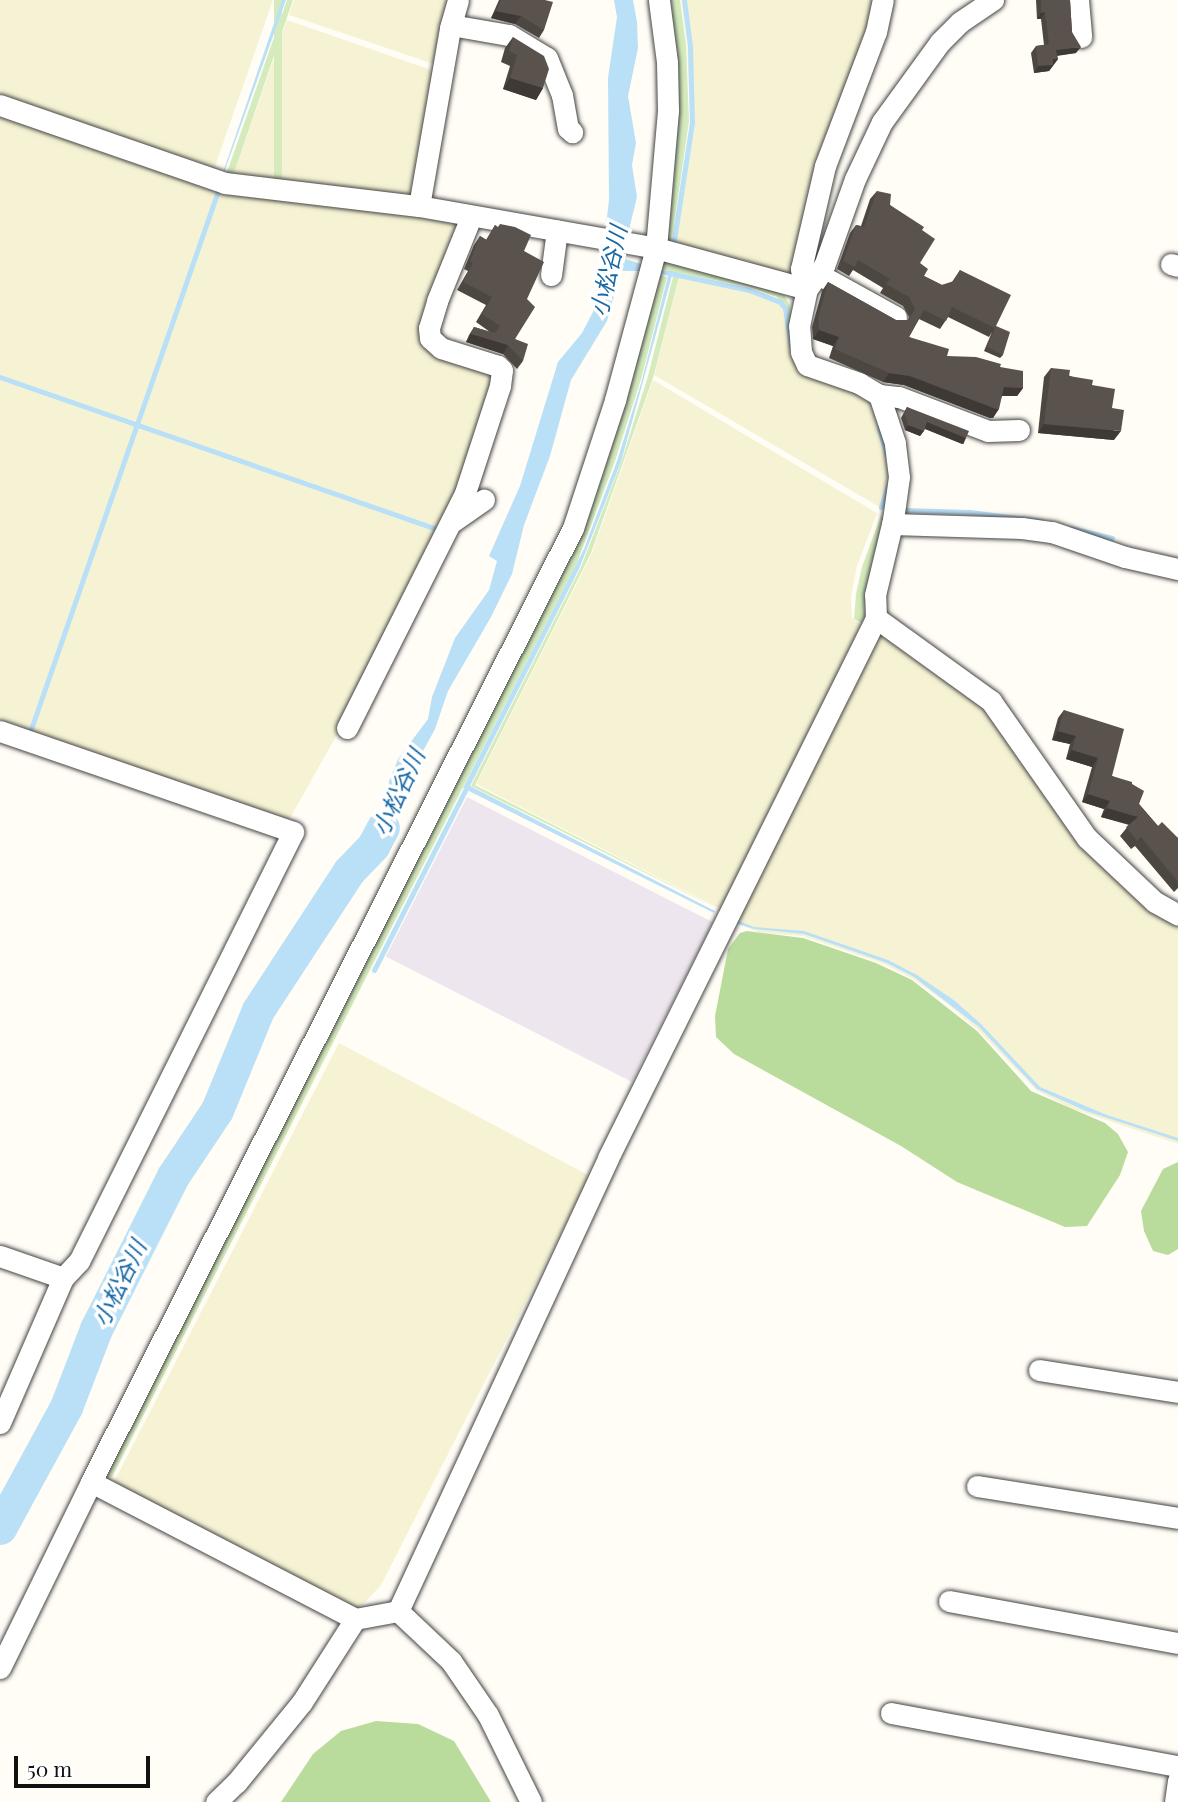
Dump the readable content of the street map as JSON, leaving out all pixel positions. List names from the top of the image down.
{
  "water": ["小松谷川"],
  "scale_bar": "50 m"
}
